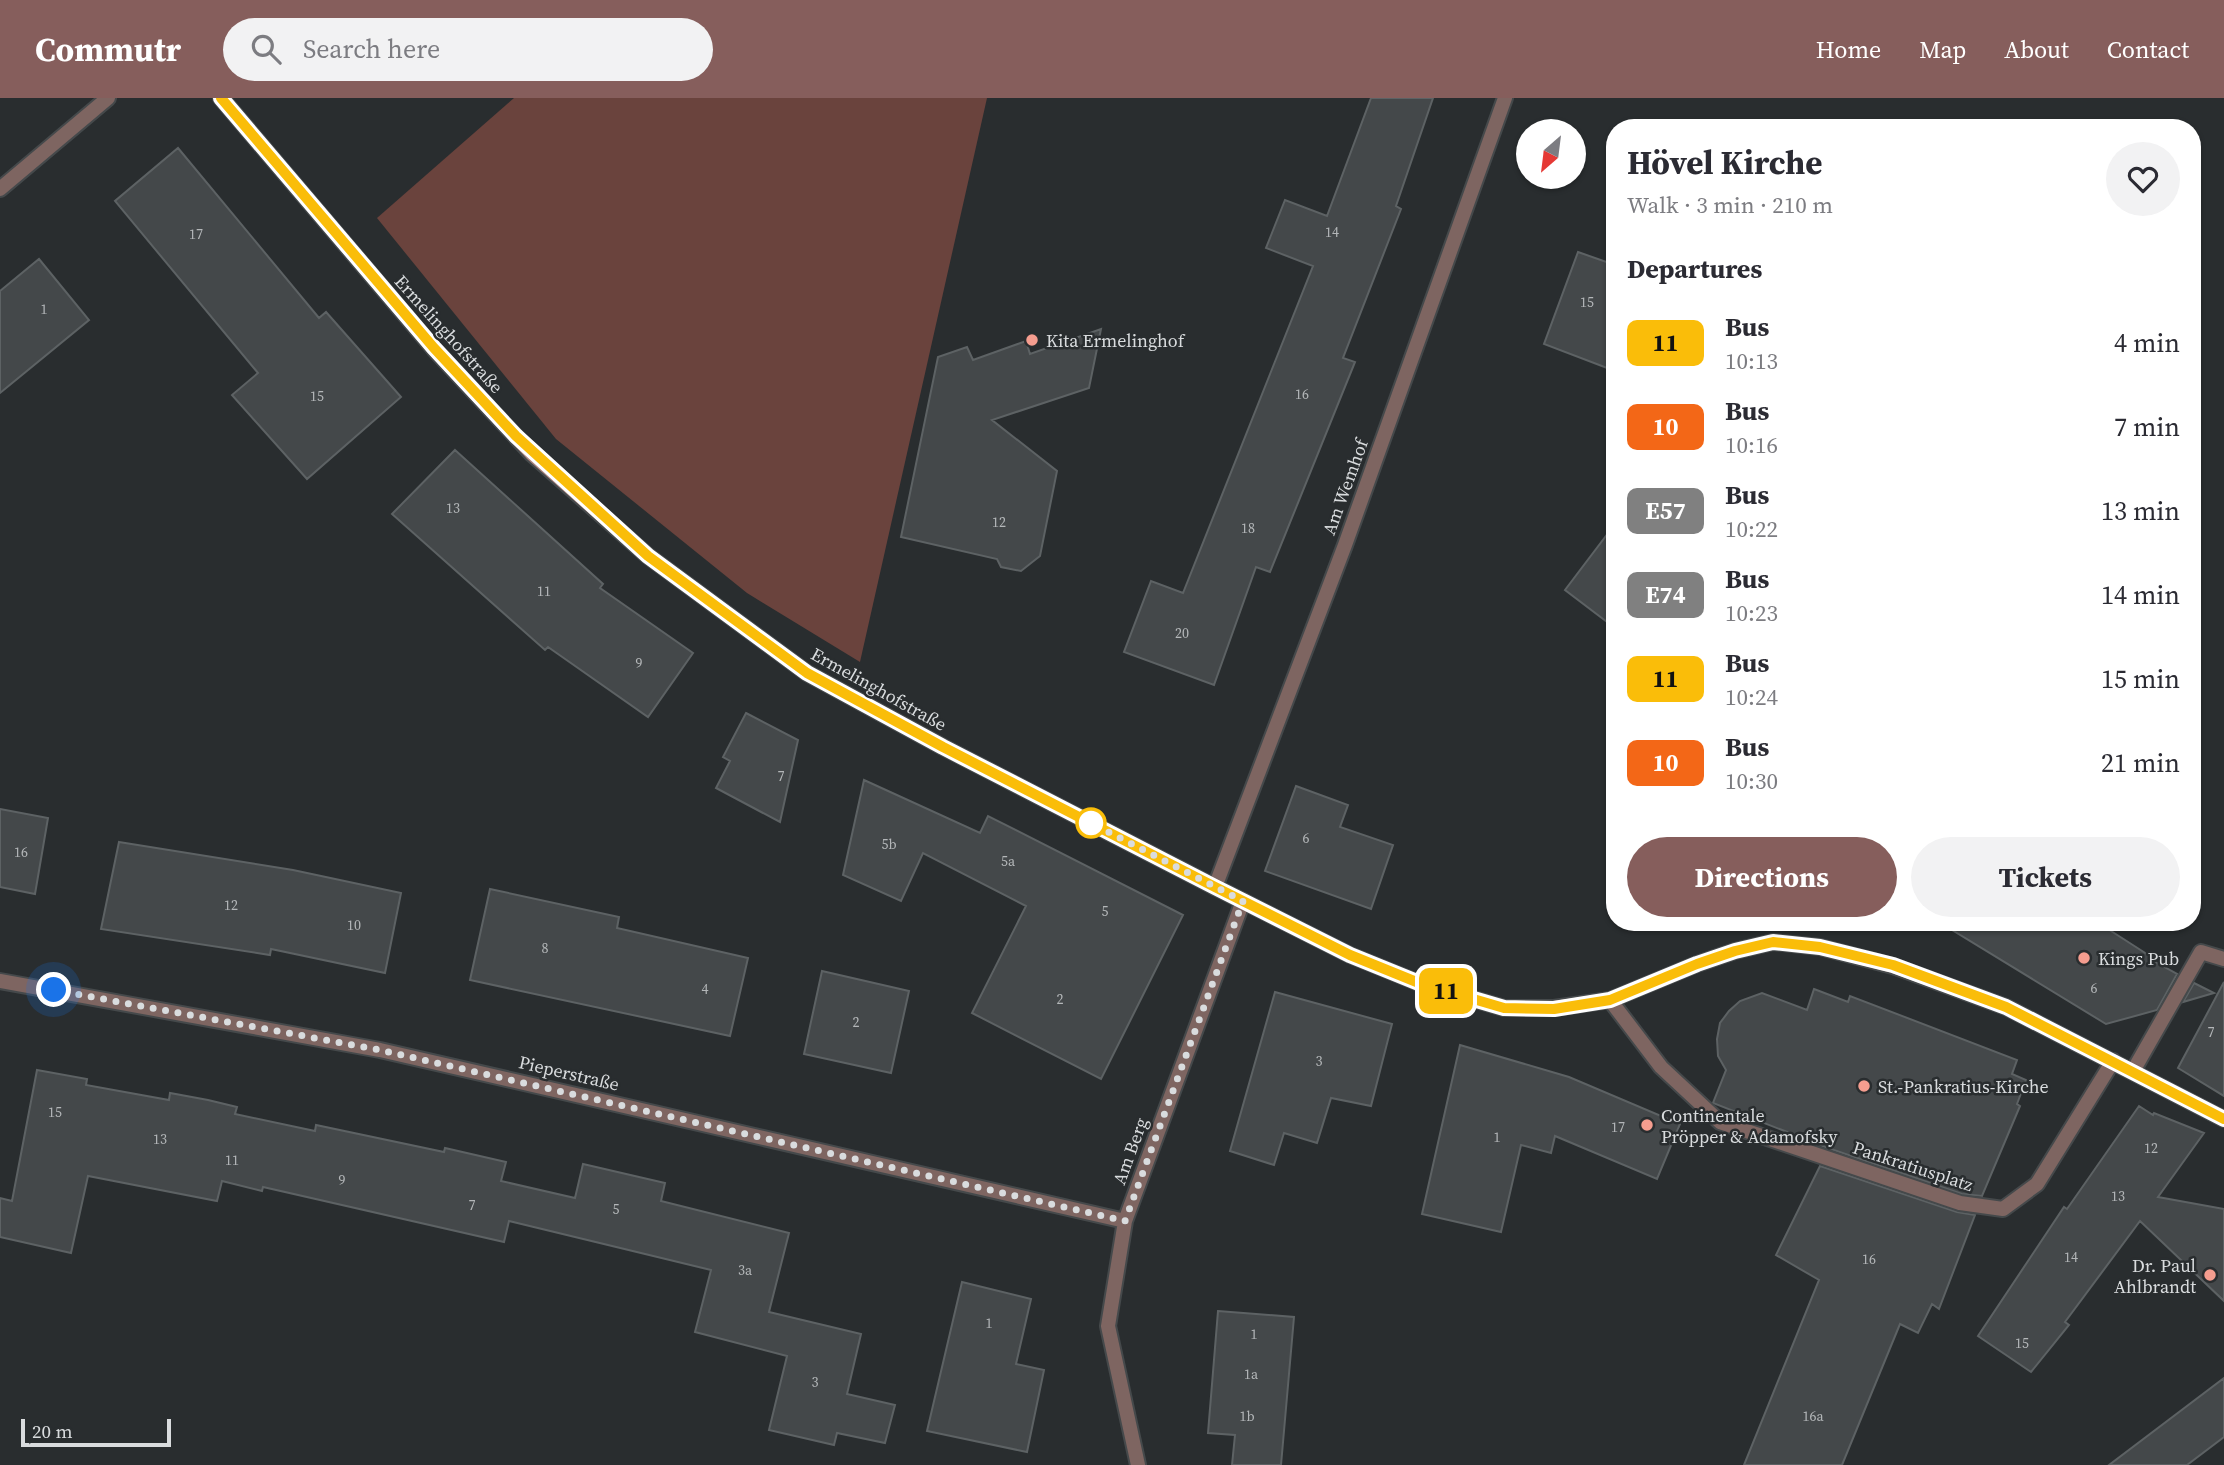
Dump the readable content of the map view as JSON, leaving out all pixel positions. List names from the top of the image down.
{
  "streets": {
    "street": [
      "Ermelinghofstraße",
      "Am Wemhof",
      "Pieperstraße",
      "Am Berg",
      "Pankratiusplatz"
    ]
  },
  "crossings": [
    ["Ermelinghofstraße", "Am Wemhof"],
    ["Ermelinghofstraße", "Am Berg"],
    ["Ermelinghofstraße", "Pankratiusplatz"],
    ["Pieperstraße", "Am Berg"]
  ],
  "places": [
    "Kita Ermelinghof",
    "Kings Pub",
    "St.-Pankratius-Kirche",
    "Continentale Pröpper & Adamofsky",
    "Dr. Paul Ahlbrandt"
  ],
  "lines": ["bus line 11"],
  "house_numbers": [
    "14",
    "17",
    "15",
    "1",
    "16",
    "15",
    "13",
    "12",
    "18",
    "11",
    "20",
    "9",
    "7",
    "6",
    "5b",
    "16",
    "5a",
    "12",
    "5",
    "10",
    "8",
    "6",
    "4",
    "2",
    "2",
    "7",
    "3",
    "15",
    "17",
    "1",
    "13",
    "12",
    "11",
    "9",
    "13",
    "7",
    "5",
    "14",
    "16",
    "3a",
    "1",
    "1",
    "15",
    "1a",
    "3",
    "1b",
    "16a"
  ],
  "scale_bar": "20 m",
  "north": "bottom left",
  "page": {
    "header": "Commutr",
    "search": "Search here",
    "nav": [
      "Home",
      "Map",
      "About",
      "Contact"
    ],
    "on_map": "11",
    "heading": [
      ["Hövel Kirche", "Walk · 3 min · 210 m"],
      "Departures"
    ],
    "list": [
      {
        "mark": "11",
        "name": "Bus",
        "note": "10:13",
        "value": "4 min"
      },
      {
        "mark": "10",
        "name": "Bus",
        "note": "10:16",
        "value": "7 min"
      },
      {
        "mark": "E57",
        "name": "Bus",
        "note": "10:22",
        "value": "13 min"
      },
      {
        "mark": "E74",
        "name": "Bus",
        "note": "10:23",
        "value": "14 min"
      },
      {
        "mark": "11",
        "name": "Bus",
        "note": "10:24",
        "value": "15 min"
      },
      {
        "mark": "10",
        "name": "Bus",
        "note": "10:30",
        "value": "21 min"
      }
    ],
    "buttons": ["Directions", "Tickets"],
    "scale": "20 m"
  }
}
